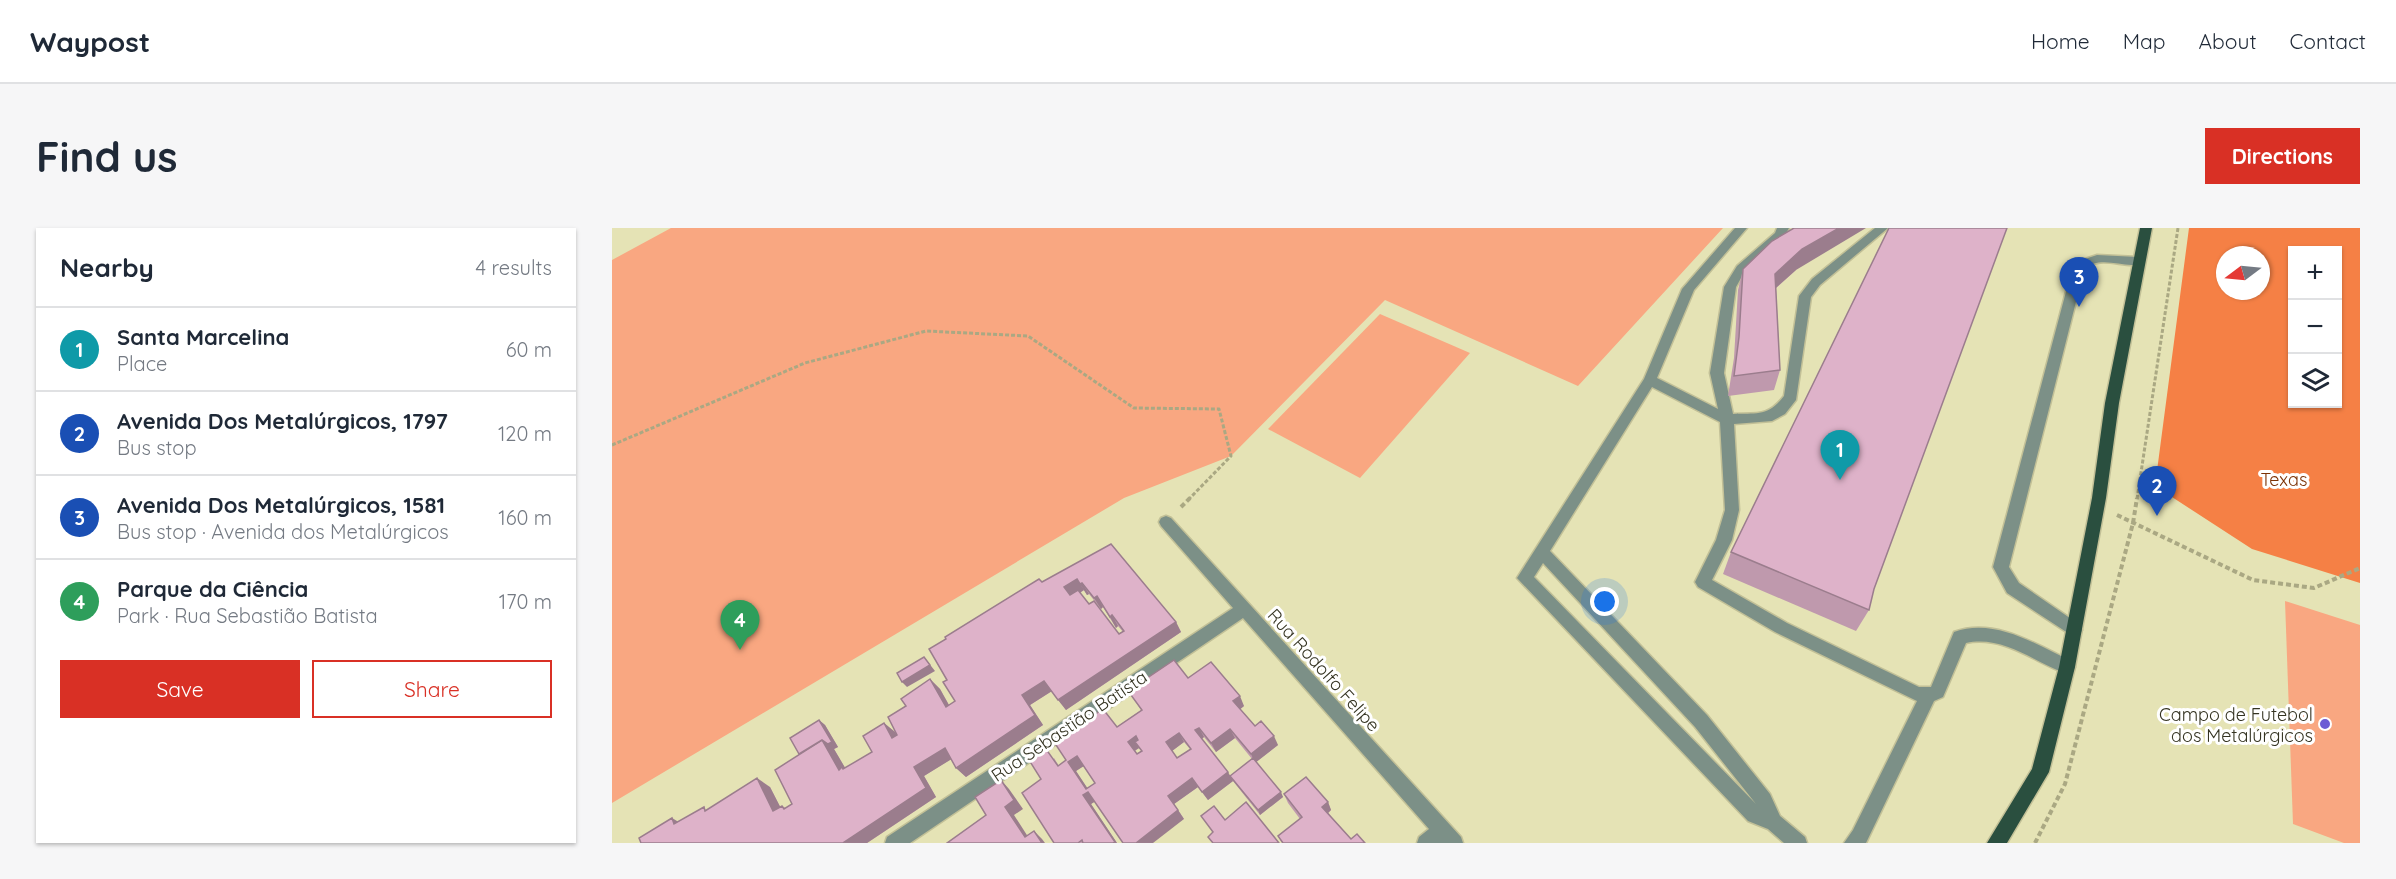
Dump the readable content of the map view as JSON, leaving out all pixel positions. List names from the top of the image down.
{
  "streets": {
    "street": ["Rua Rodolfo Felipe", "Rua Sebastião Batista"]
  },
  "crossings": [
    ["Rua Rodolfo Felipe", "Rua Sebastião Batista"]
  ],
  "parks": ["Texas"],
  "places": ["Campo de Futebol dos Metalúrgicos"],
  "north": "left",
  "page": {
    "header": "Waypost",
    "nav": [
      "Home",
      "Map",
      "About",
      "Contact"
    ],
    "buttons": [
      "Directions",
      ["Save", "Share"]
    ],
    "title": "Find us",
    "heading": ["Nearby", "4 results"],
    "map_buttons": ["+", "−"],
    "pins": [
      "3",
      "1",
      "2",
      "4"
    ],
    "list": [
      {
        "mark": "1",
        "name": "Santa Marcelina",
        "note": "Place",
        "value": "60 m"
      },
      {
        "mark": "2",
        "name": "Avenida Dos Metalúrgicos, 1797",
        "note": "Bus stop",
        "value": "120 m"
      },
      {
        "mark": "3",
        "name": "Avenida Dos Metalúrgicos, 1581",
        "note": "Bus stop · Avenida dos Metalúrgicos",
        "value": "160 m"
      },
      {
        "mark": "4",
        "name": "Parque da Ciência",
        "note": "Park · Rua Sebastião Batista",
        "value": "170 m"
      }
    ]
  }
}
